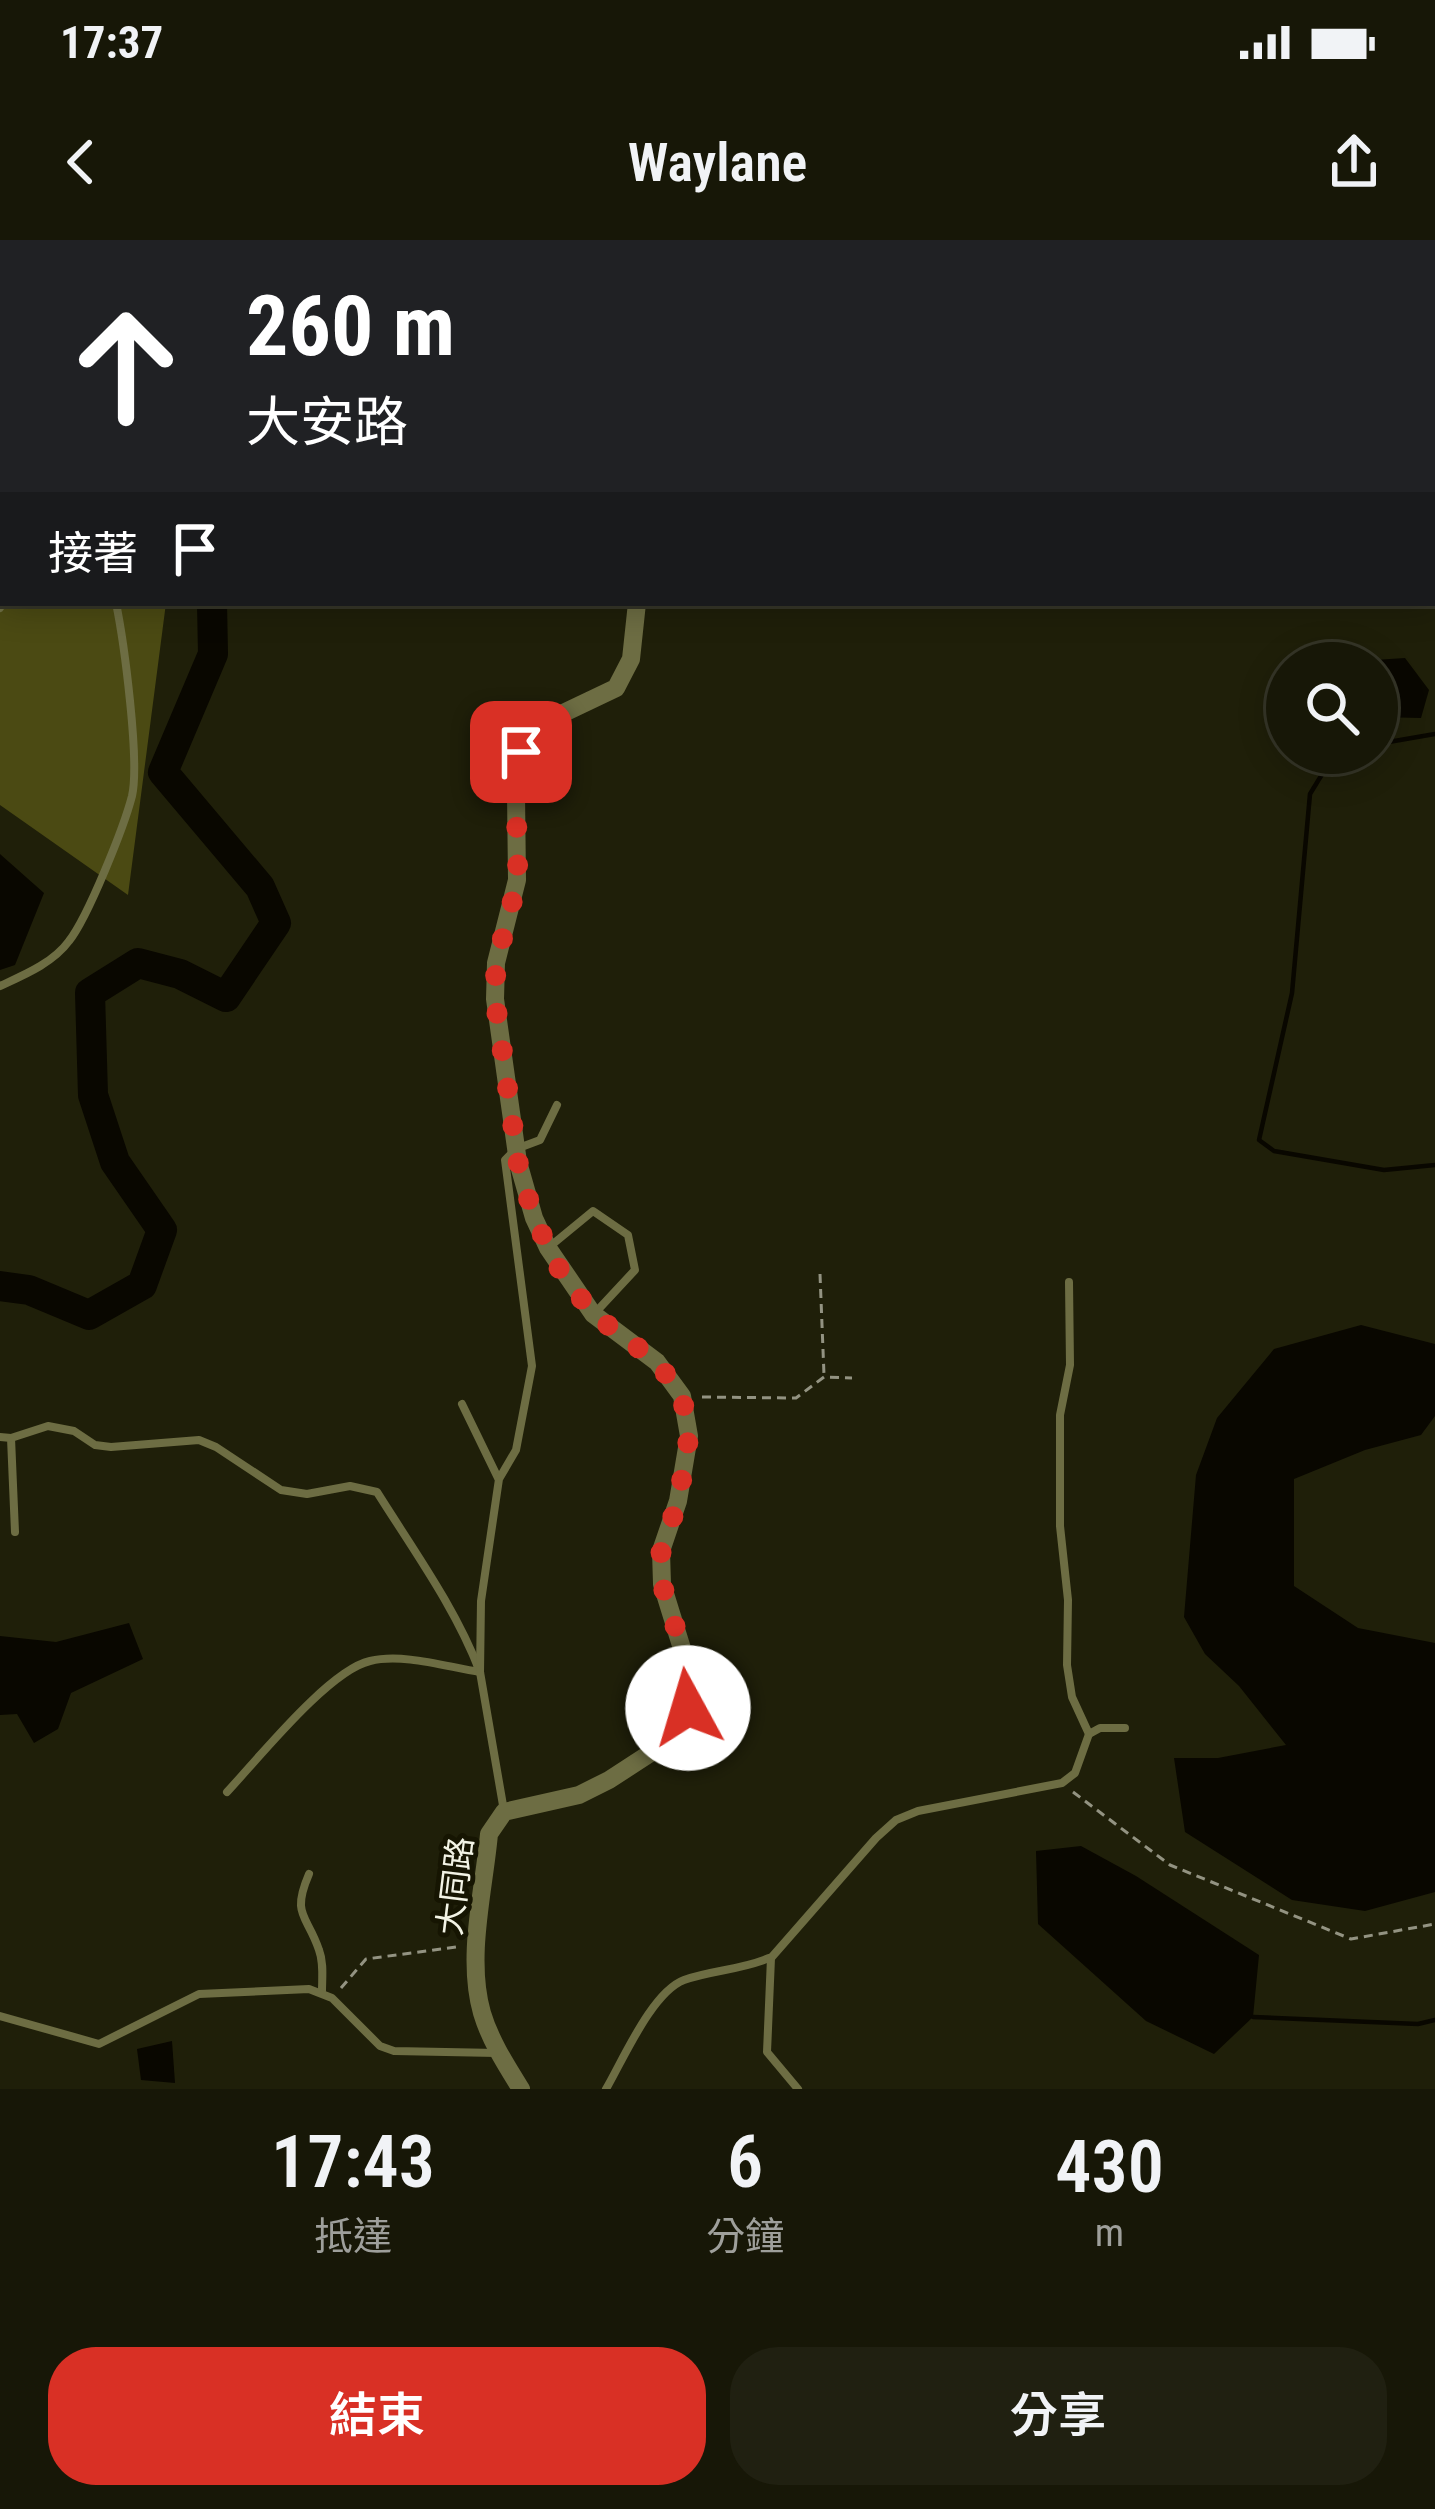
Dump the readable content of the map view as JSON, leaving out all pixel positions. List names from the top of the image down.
{
  "streets": {
    "street": ["大同路"]
  },
  "page": {
    "status": "17:37",
    "header": "Waylane",
    "turn": ["260 m", "大安路"],
    "then": "接著",
    "eta": [
      "17:43",
      "抵達",
      "6",
      "分鐘",
      "430",
      "m"
    ],
    "buttons": ["結束", "分享"]
  }
}
